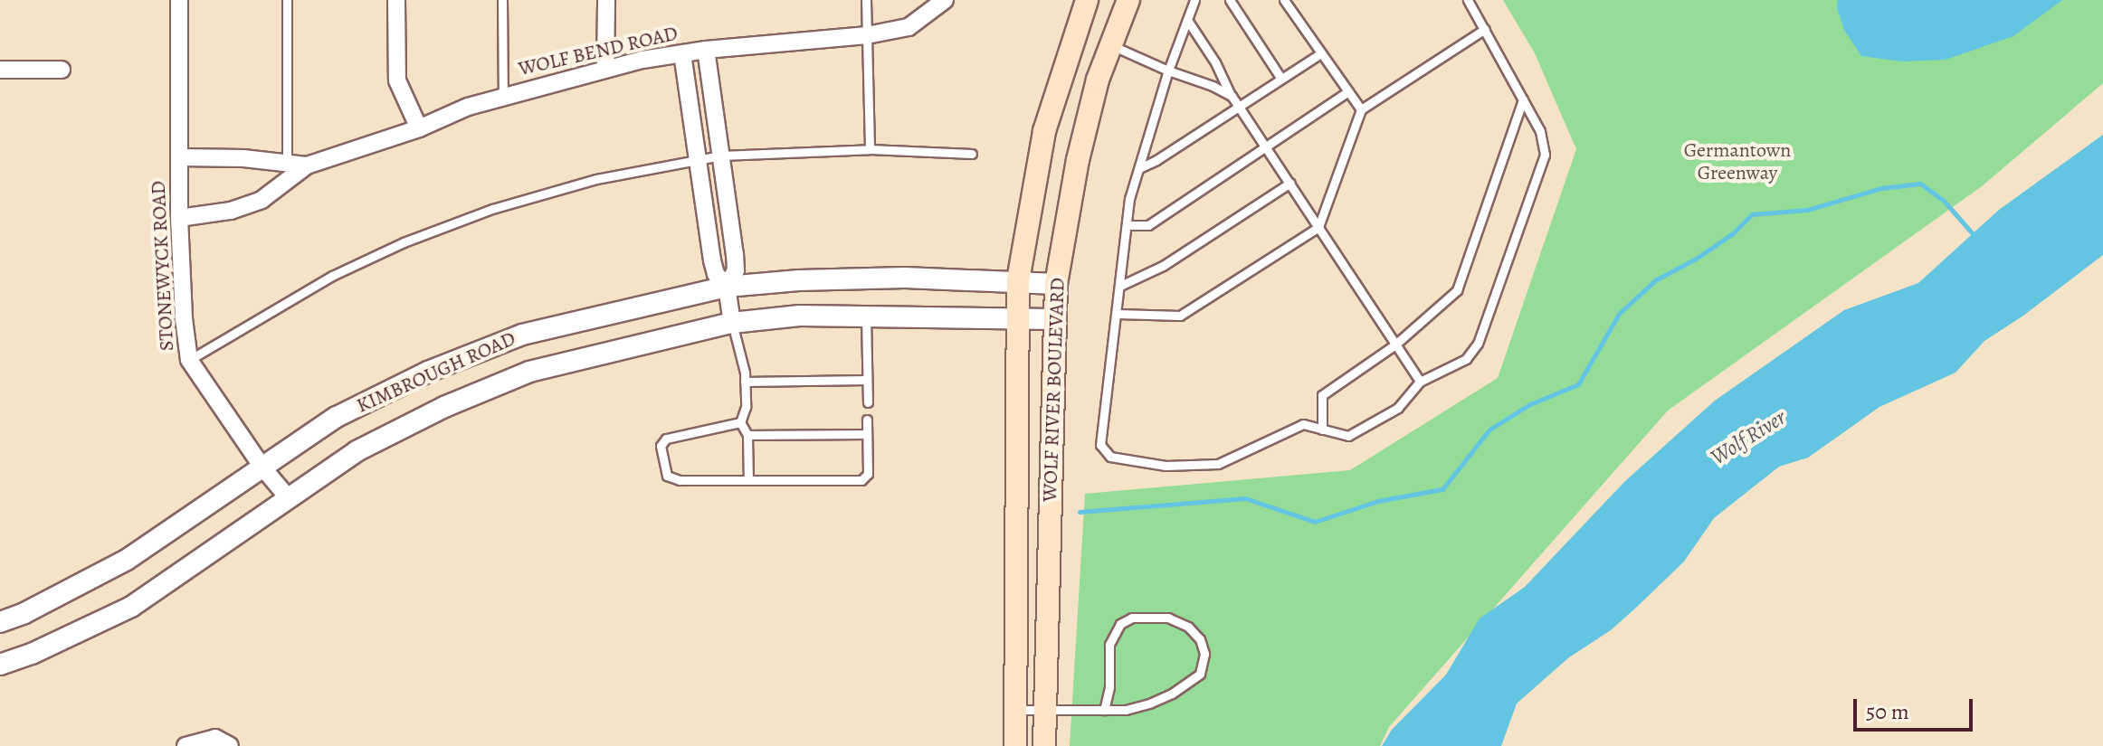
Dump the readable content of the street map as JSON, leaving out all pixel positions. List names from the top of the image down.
{
  "streets": {
    "main road": ["WOLF RIVER BOULEVARD"],
    "street": ["WOLF BEND ROAD", "STONEWYCK ROAD", "KIMBROUGH ROAD"]
  },
  "crossings": [
    ["WOLF BEND ROAD", "STONEWYCK ROAD"],
    ["STONEWYCK ROAD", "KIMBROUGH ROAD"],
    ["KIMBROUGH ROAD", "WOLF RIVER BOULEVARD"]
  ],
  "water": ["Wolf River"],
  "parks": ["Germantown Greenway"],
  "scale_bar": "50 m"
}
